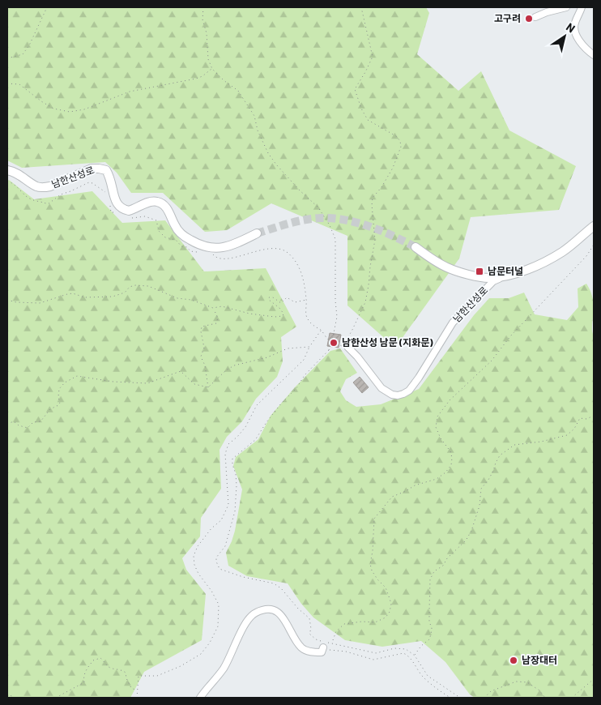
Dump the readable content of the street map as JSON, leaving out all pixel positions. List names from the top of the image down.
{
  "streets": {
    "main road": ["남한산성로"]
  },
  "places": {
    "other": ["고구려", "남한산성 남문 (지화문)", "남장대터"],
    "transit": ["남문터널"]
  },
  "north": "top right"
}
